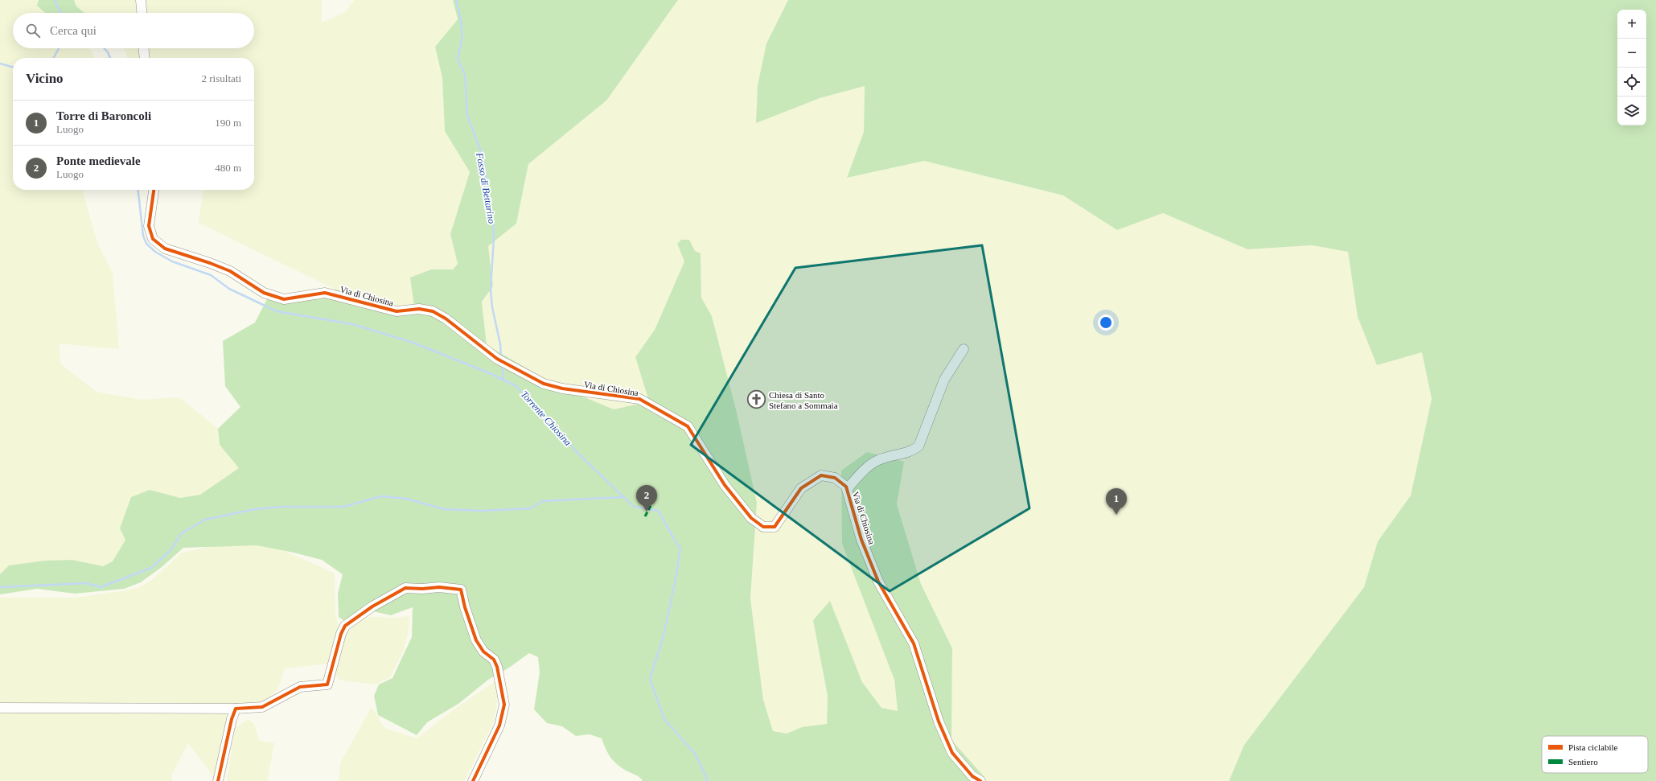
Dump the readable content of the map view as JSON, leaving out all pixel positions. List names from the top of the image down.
{
  "streets": {
    "street": ["Via di Chiosina"]
  },
  "water": ["Fosso di Bettarino", "Torrente Chiosina"],
  "places": {
    "church": ["Chiesa di Santo Stefano a Sommaia"]
  },
  "legend": ["Pista ciclabile", "Sentiero"],
  "page": {
    "map_buttons": ["+", "−"],
    "search": "Cerca qui",
    "heading": ["Vicino", "2 risultati"],
    "list": [
      {
        "mark": "1",
        "name": "Torre di Baroncoli",
        "note": "Luogo",
        "value": "190 m"
      },
      {
        "mark": "2",
        "name": "Ponte medievale",
        "note": "Luogo",
        "value": "480 m"
      }
    ],
    "pins": ["2", "1"]
  }
}
